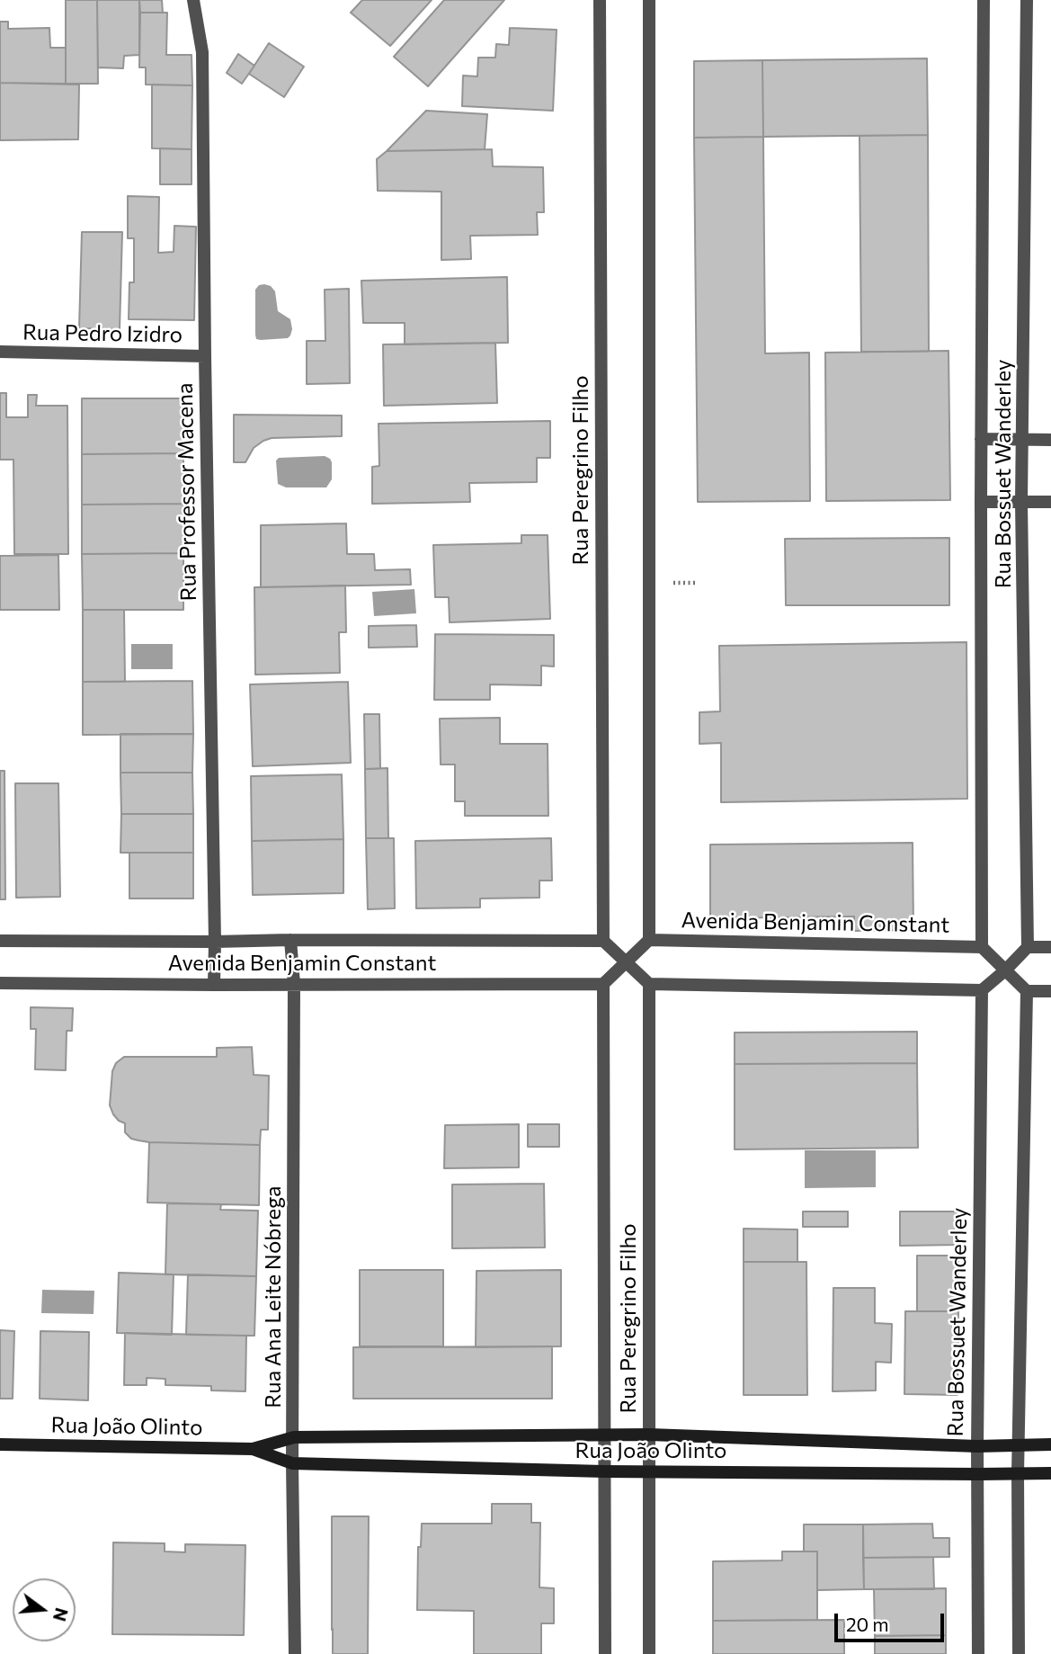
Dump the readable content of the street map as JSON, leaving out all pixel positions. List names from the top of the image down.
{
  "streets": {
    "street": [
      "Rua Pedro Izidro",
      "Rua Peregrino Filho",
      "Rua Bossuet Wanderley",
      "Rua Professor Macena",
      "Avenida Benjamin Constant",
      "Rua Ana Leite Nóbrega",
      "Rua João Olinto"
    ]
  },
  "crossings": [
    ["Rua Pedro Izidro", "Rua Professor Macena"],
    ["Rua Peregrino Filho", "Avenida Benjamin Constant"],
    ["Rua Peregrino Filho", "Rua João Olinto"],
    ["Rua Bossuet Wanderley", "Avenida Benjamin Constant"],
    ["Rua Bossuet Wanderley", "Rua João Olinto"],
    ["Rua Professor Macena", "Avenida Benjamin Constant"],
    ["Avenida Benjamin Constant", "Rua Ana Leite Nóbrega"],
    ["Rua Ana Leite Nóbrega", "Rua João Olinto"]
  ],
  "scale_bar": "20 m",
  "north": "right"
}
